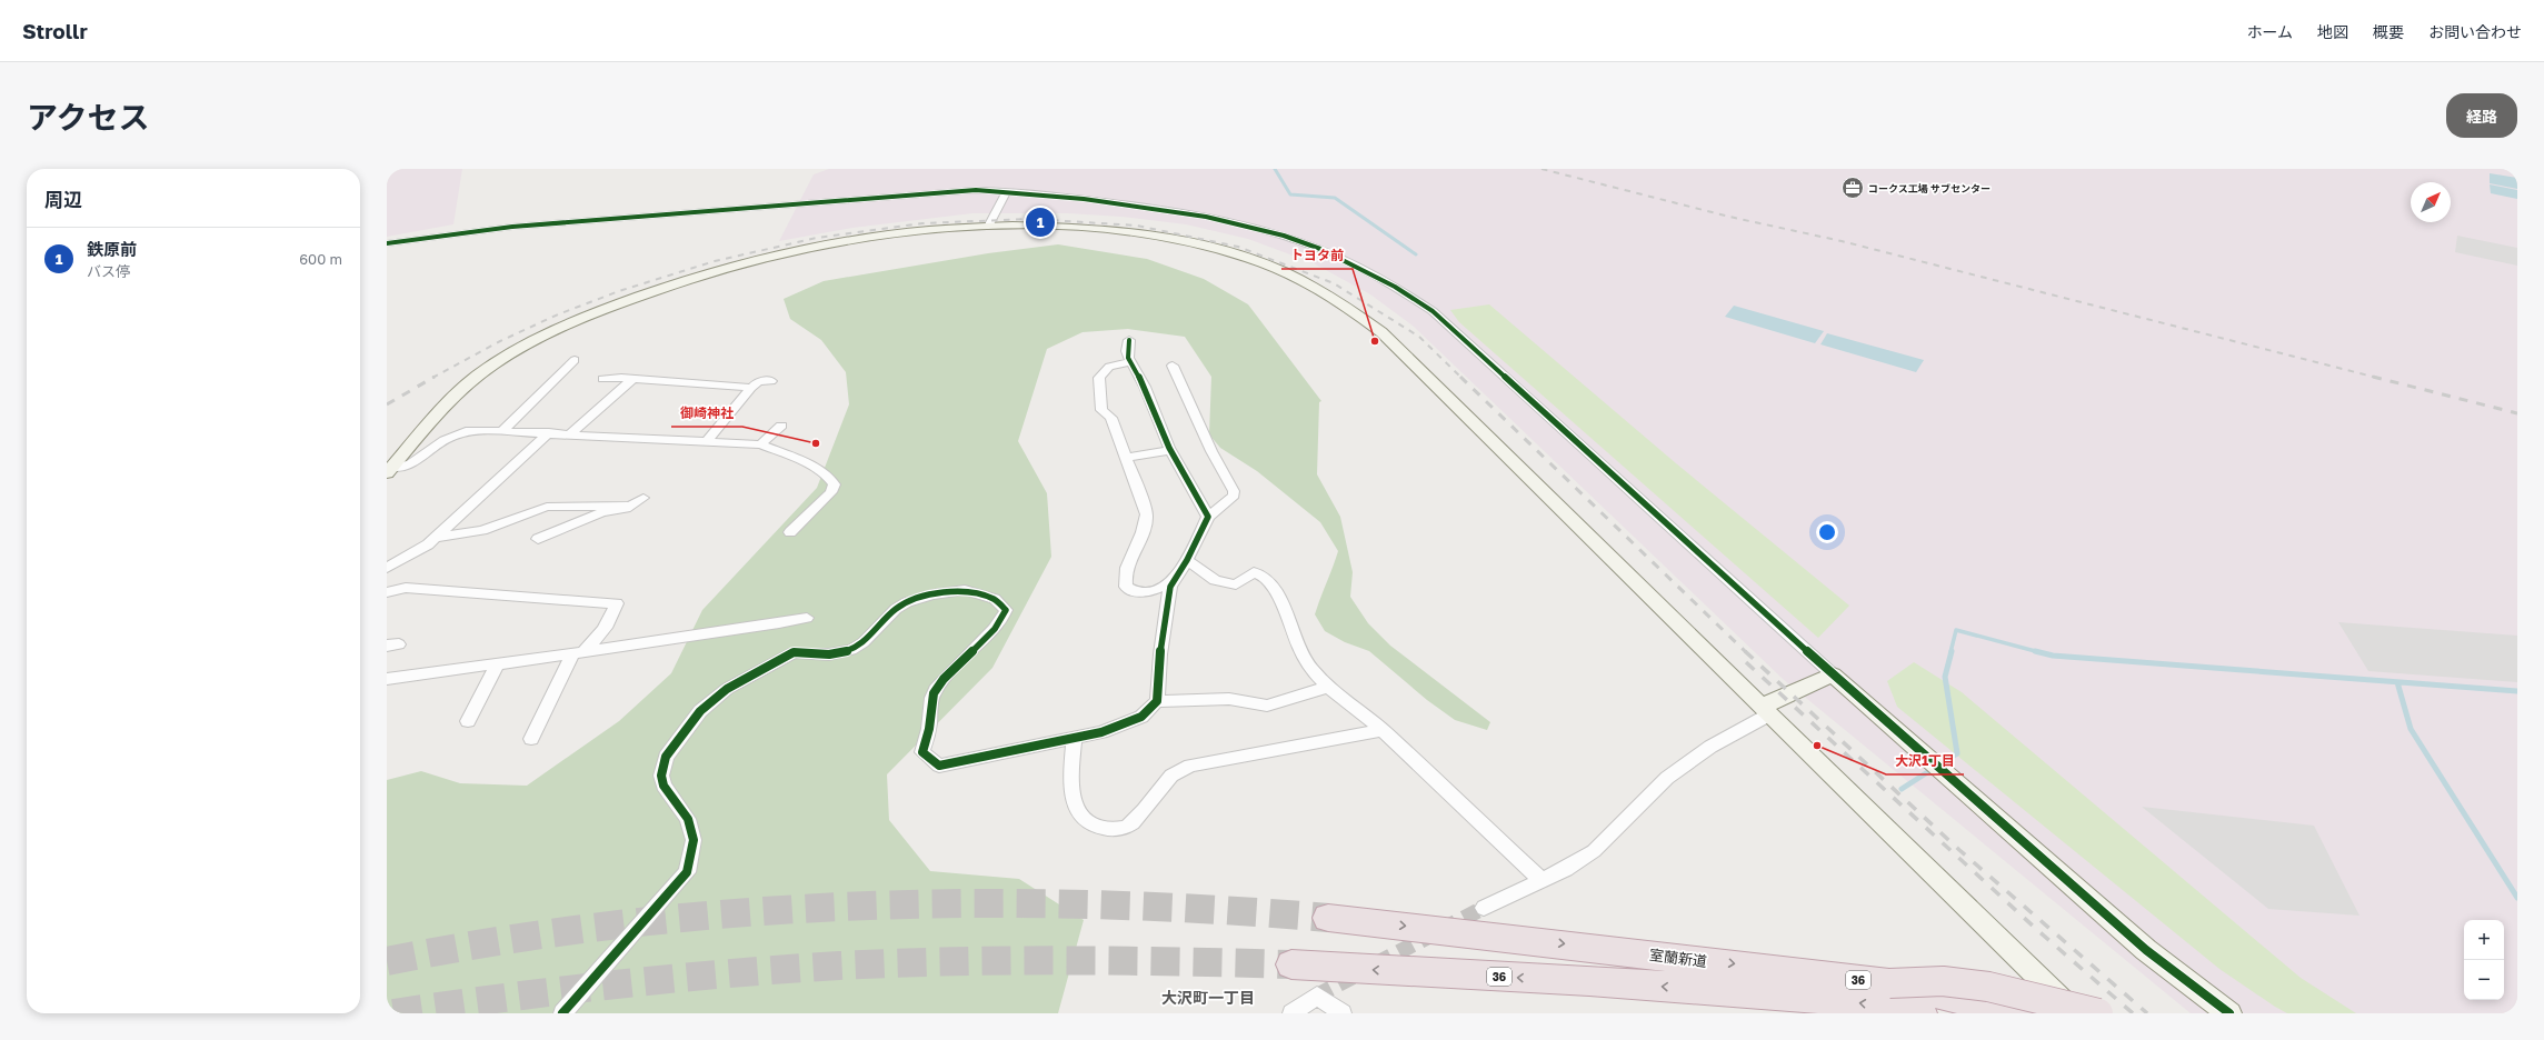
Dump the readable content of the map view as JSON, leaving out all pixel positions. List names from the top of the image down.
{
  "streets": {
    "highway": ["室蘭新道", "36"]
  },
  "districts": ["大沢町一丁目"],
  "places": {
    "office": ["コークス工場 サブセンター"],
    "other": ["トヨタ前", "御崎神社", "大沢1丁目"]
  },
  "north": "top right",
  "page": {
    "header": "Strollr",
    "nav": [
      "ホーム",
      "地図",
      "概要",
      "お問い合わせ"
    ],
    "title": "アクセス",
    "buttons": "経路",
    "heading": "周辺",
    "pins": "1",
    "list": [
      {
        "mark": "1",
        "name": "鉄原前",
        "note": "バス停",
        "value": "600 m"
      }
    ],
    "map_buttons": ["+", "−"]
  }
}
